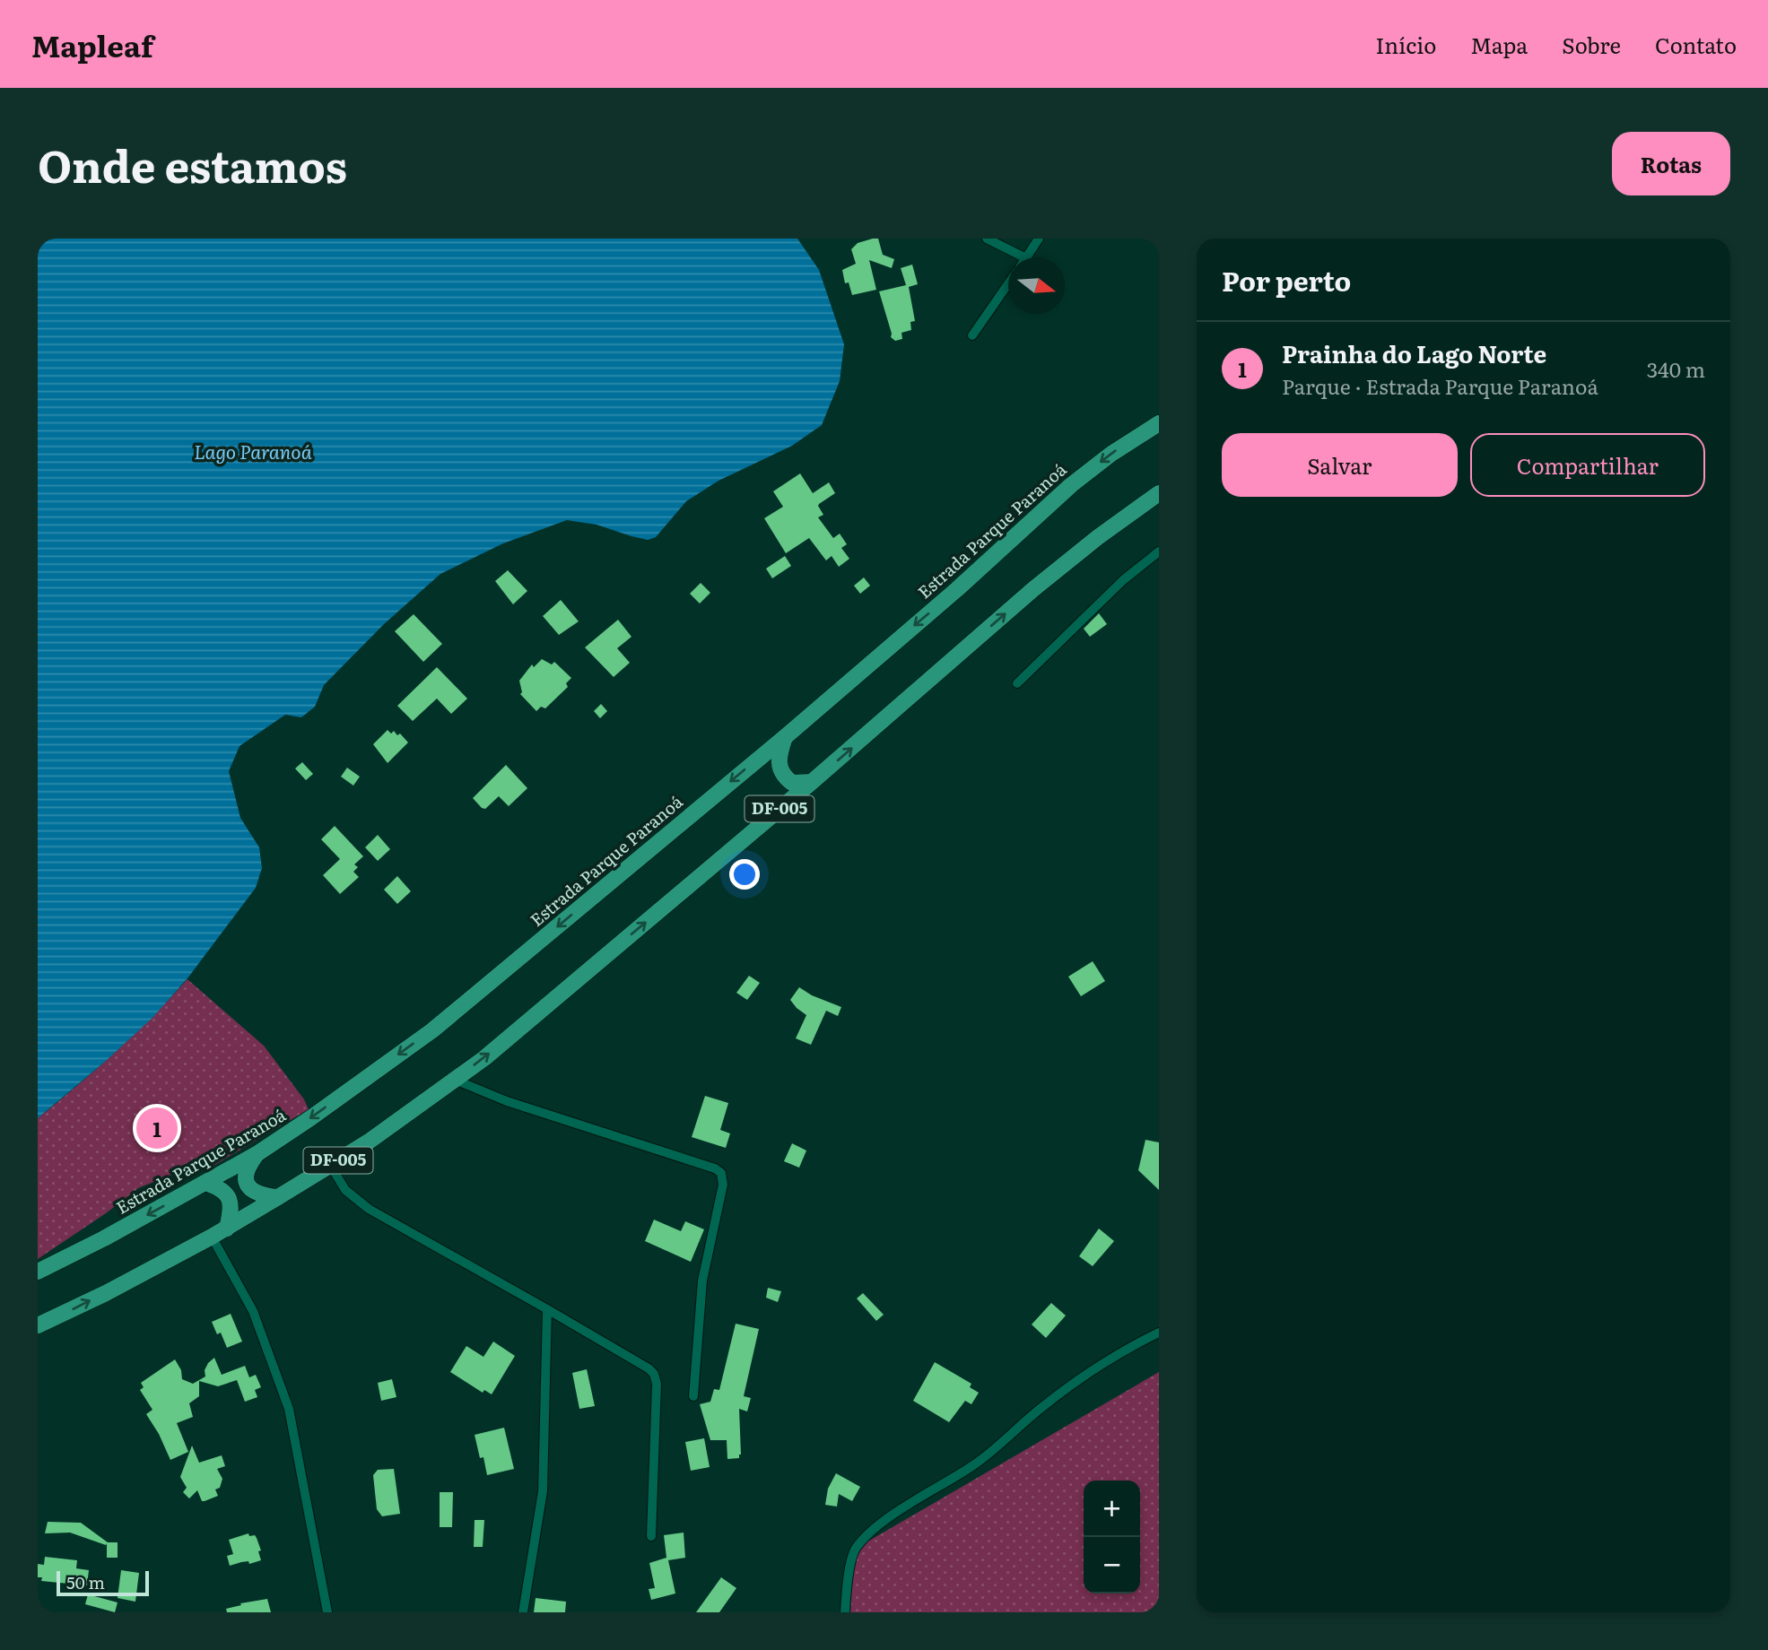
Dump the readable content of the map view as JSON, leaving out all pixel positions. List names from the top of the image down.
{
  "streets": {
    "main road": ["Estrada Parque Paranoá", "DF-005"]
  },
  "water": ["Lago Paranoá"],
  "scale_bar": "50 m",
  "north": "right",
  "page": {
    "header": "Mapleaf",
    "nav": [
      "Início",
      "Mapa",
      "Sobre",
      "Contato"
    ],
    "title": "Onde estamos",
    "buttons": [
      "Rotas",
      ["Salvar", "Compartilhar"]
    ],
    "heading": "Por perto",
    "list": [
      {
        "mark": "1",
        "name": "Prainha do Lago Norte",
        "note": "Parque · Estrada Parque Paranoá",
        "value": "340 m"
      }
    ],
    "pins": "1",
    "map_buttons": ["+", "−"],
    "scale": "50 m"
  }
}
